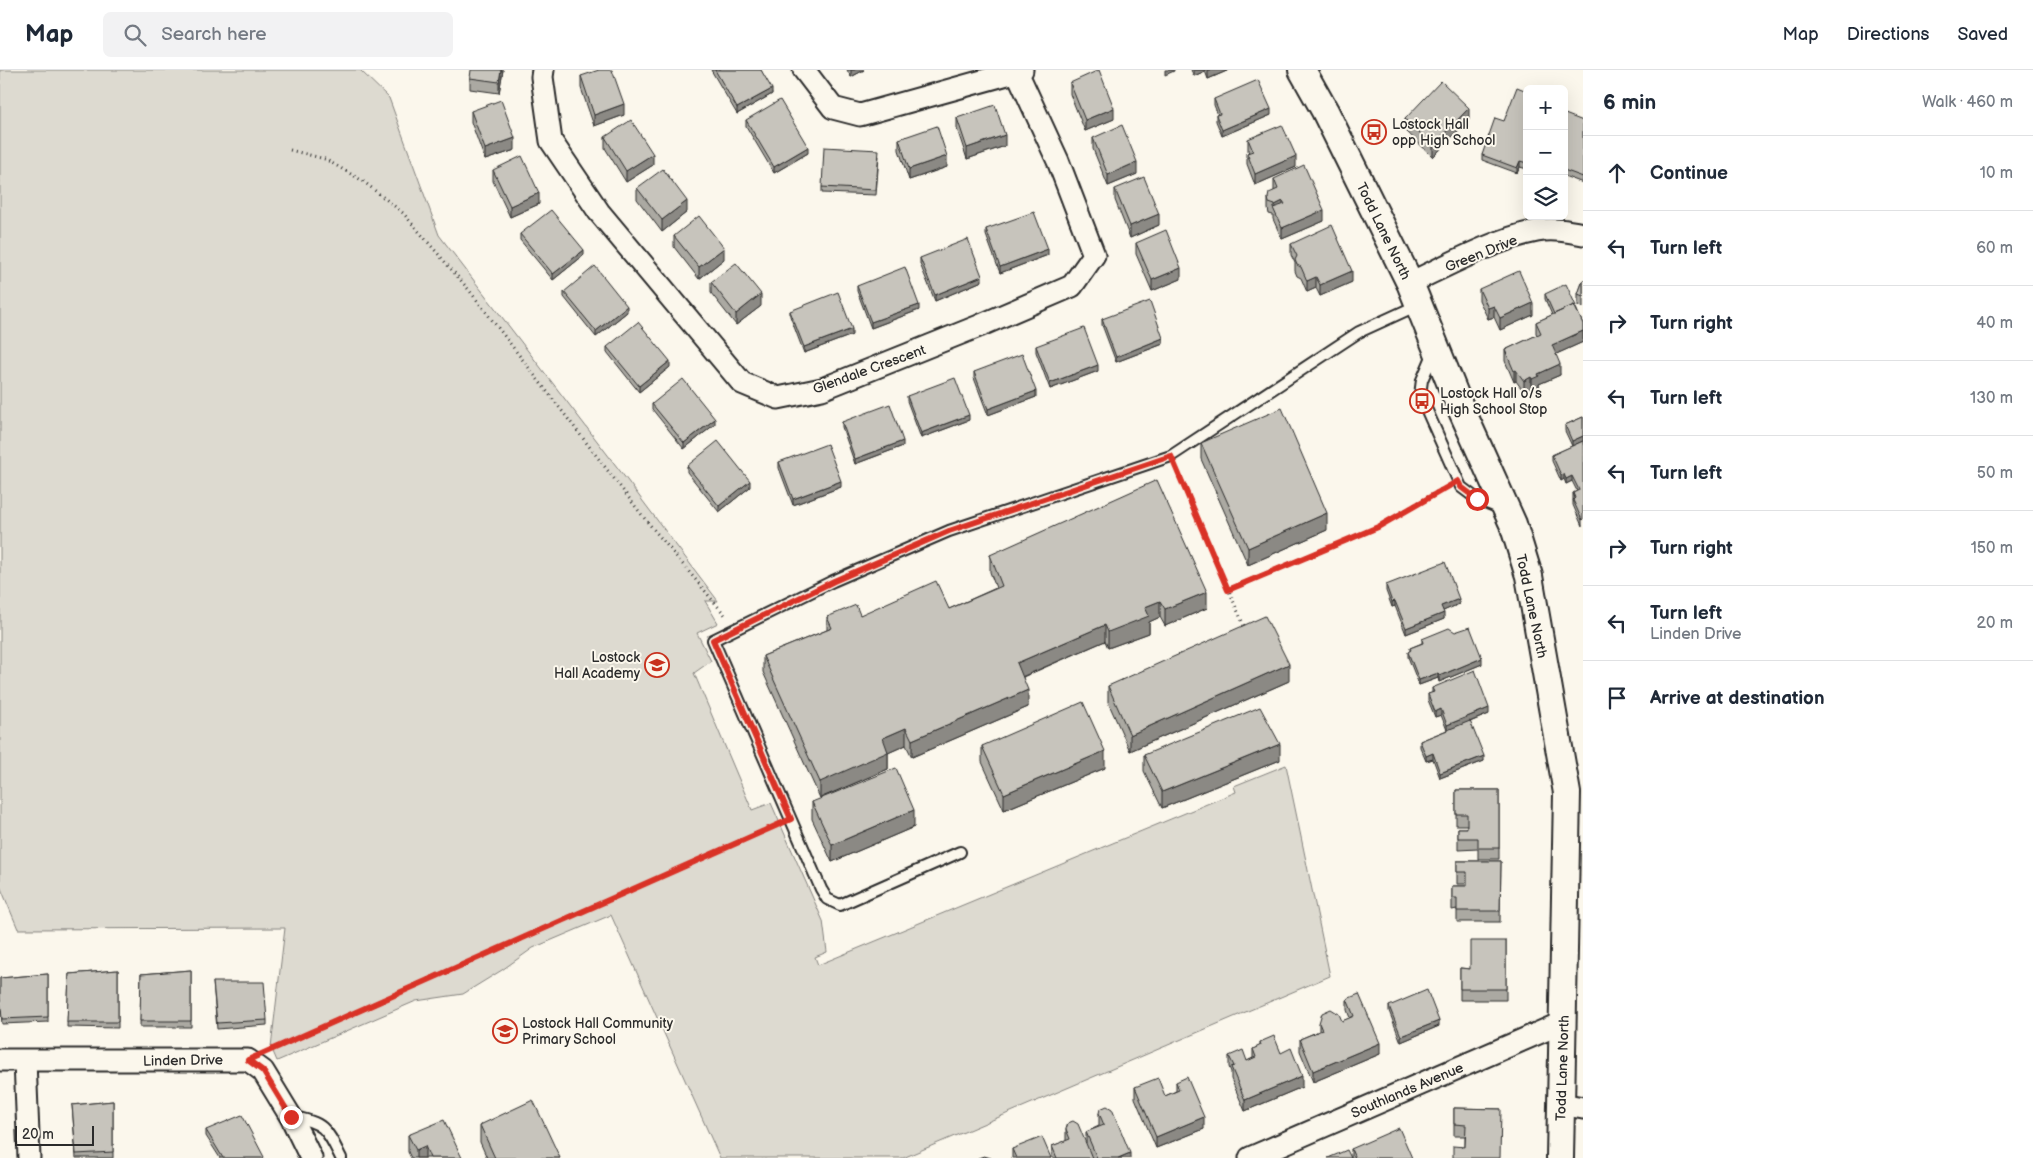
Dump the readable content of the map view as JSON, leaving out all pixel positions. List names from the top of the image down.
{
  "streets": {
    "street": [
      "Todd Lane North",
      "Green Drive",
      "Glendale Crescent",
      "Linden Drive",
      "Southlands Avenue"
    ]
  },
  "crossings": [
    ["Todd Lane North", "Green Drive"],
    ["Todd Lane North", "Southlands Avenue"]
  ],
  "places": {
    "bus stop": ["Lostock Hall opp High School", "Lostock Hall o/s High School Stop"],
    "school or university": ["Lostock Hall Academy", "Lostock Hall Community Primary School"]
  },
  "scale_bar": "20 m",
  "page": {
    "header": "Map",
    "search": "Search here",
    "nav": ["Map", "Directions", "Saved"],
    "heading": ["6 min", "Walk · 460 m"],
    "map_buttons": ["+", "−"],
    "list": [
      ["Continue", "10 m"],
      ["Turn left", "60 m"],
      ["Turn right", "40 m"],
      ["Turn left", "130 m"],
      ["Turn left", "50 m"],
      ["Turn right", "150 m"],
      ["Turn left", "Linden Drive", "20 m"],
      "Arrive at destination"
    ],
    "scale": "20 m"
  }
}
